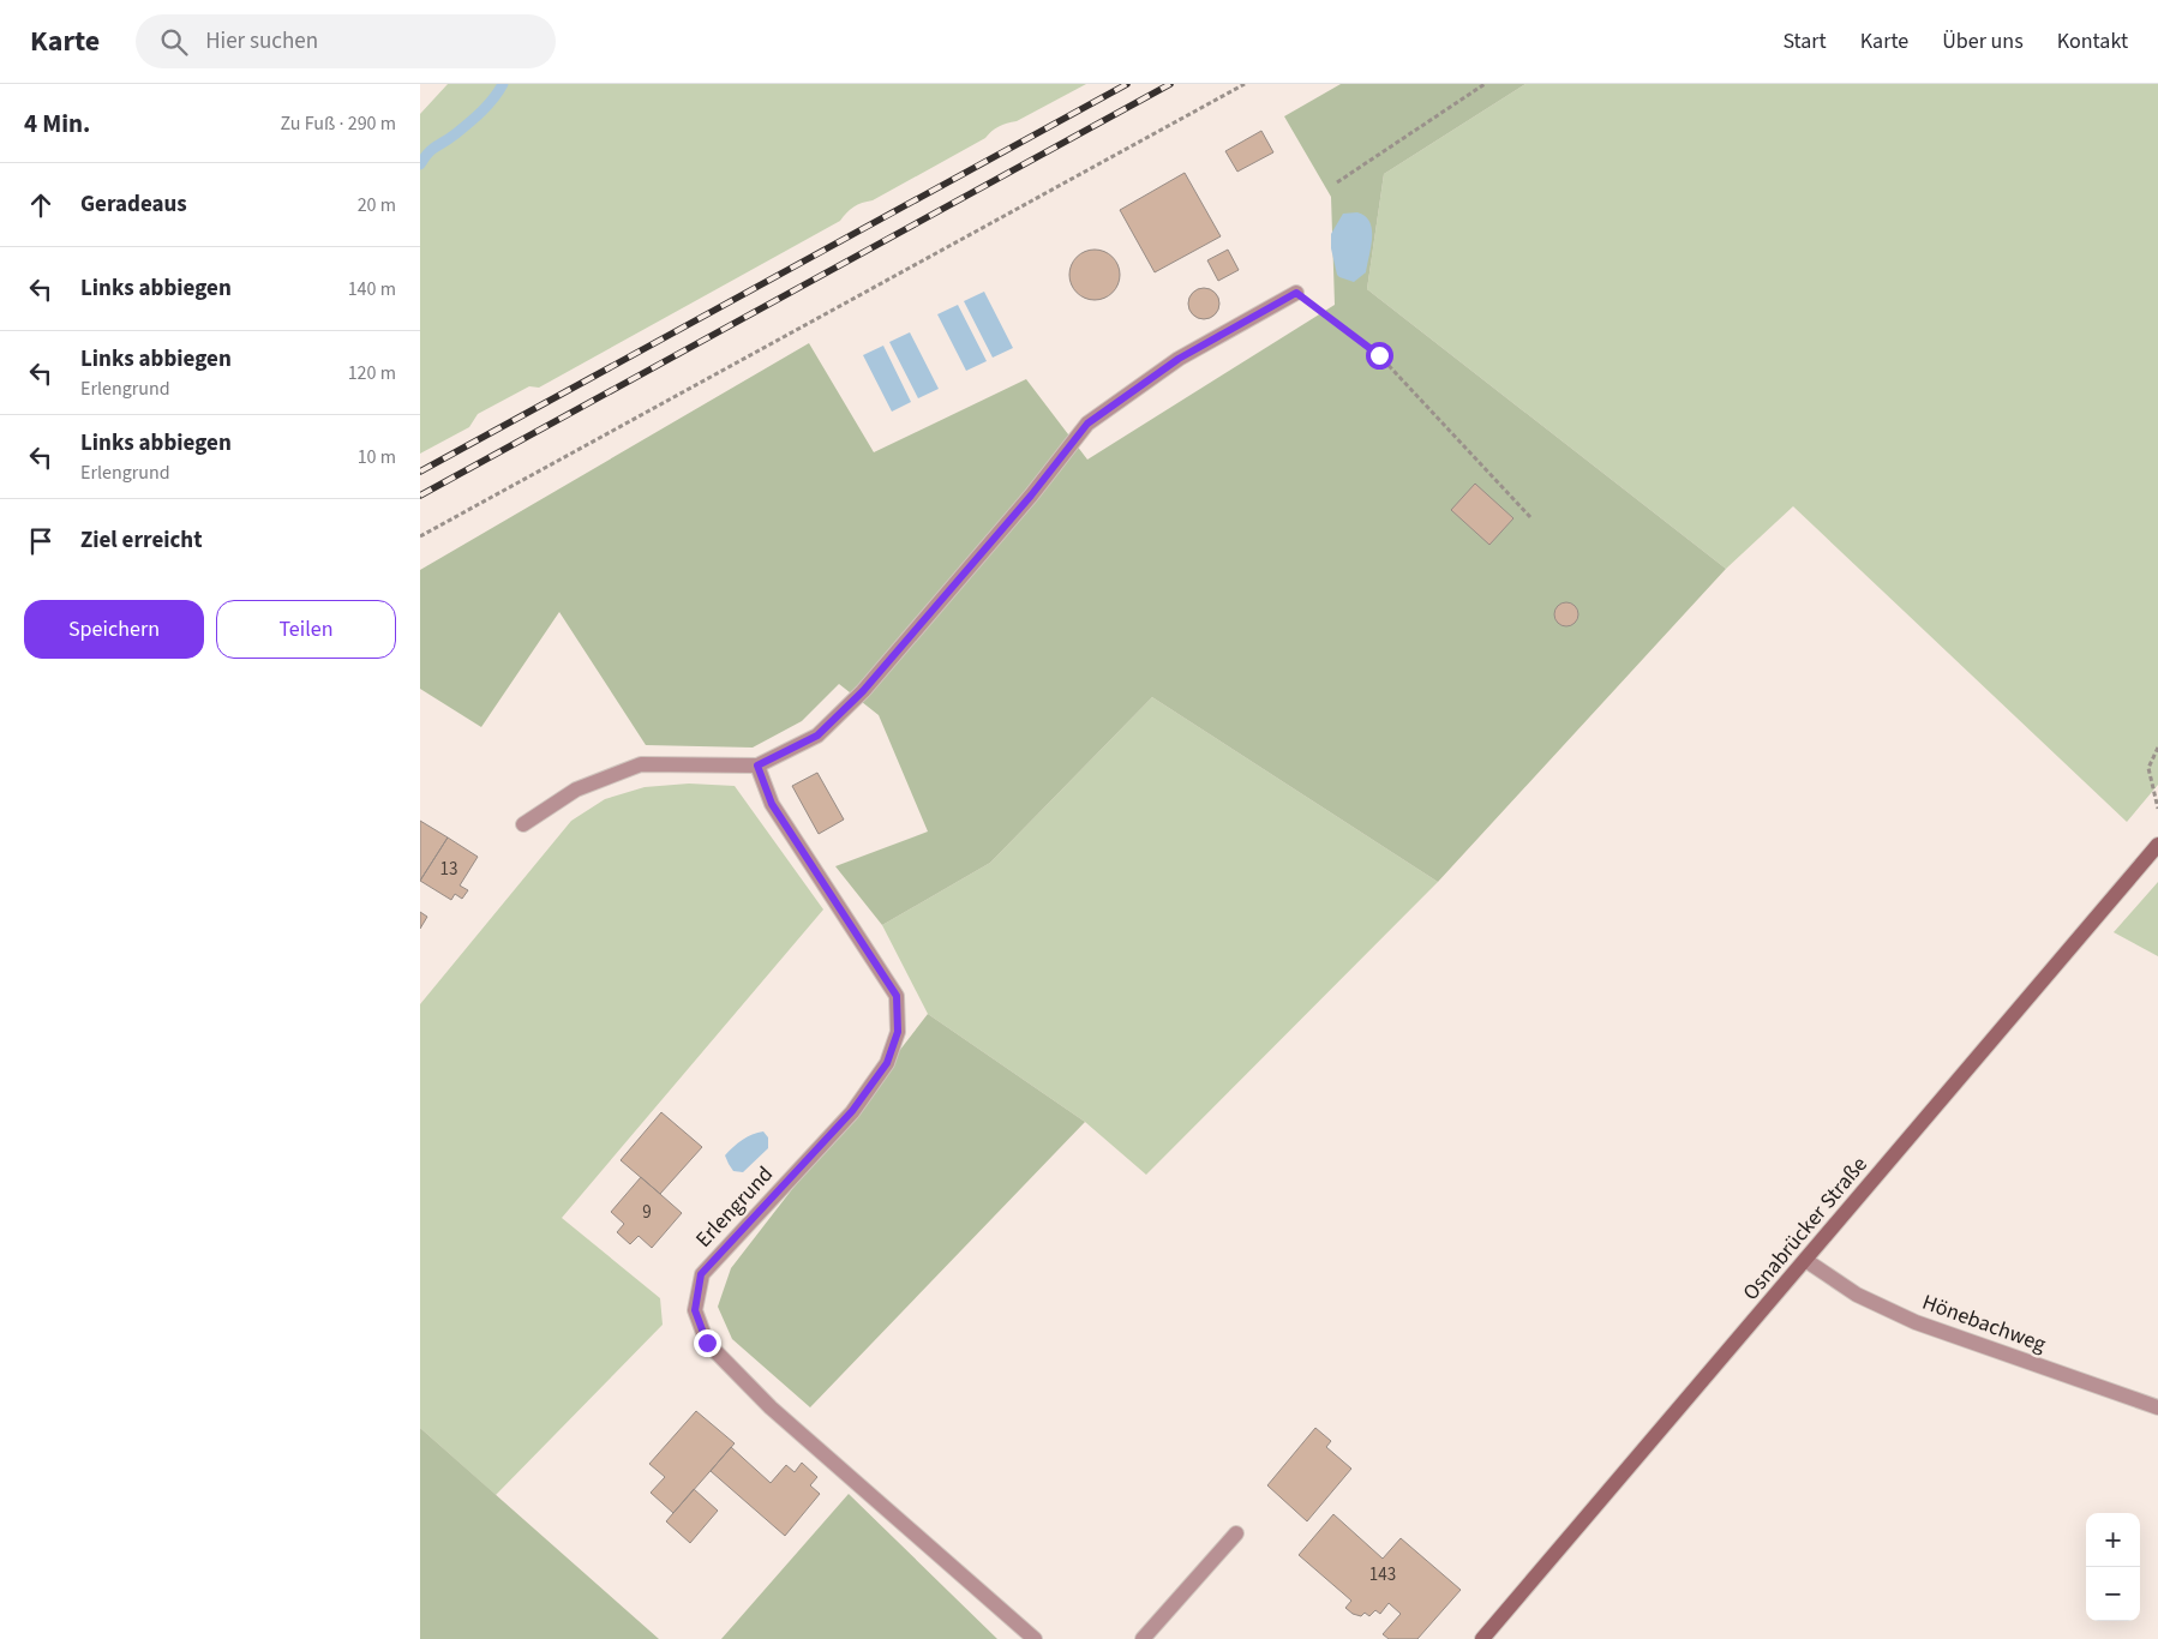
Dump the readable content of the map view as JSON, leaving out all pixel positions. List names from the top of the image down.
{
  "streets": {
    "main road": ["Osnabrücker Straße"],
    "street": ["Erlengrund", "Hönebachweg"]
  },
  "crossings": [
    ["Osnabrücker Straße", "Hönebachweg"]
  ],
  "house_numbers": ["13", "9", "143"],
  "page": {
    "header": "Karte",
    "search": "Hier suchen",
    "nav": [
      "Start",
      "Karte",
      "Über uns",
      "Kontakt"
    ],
    "heading": ["4 Min.", "Zu Fuß · 290 m"],
    "list": [
      ["Geradeaus", "20 m"],
      ["Links abbiegen", "140 m"],
      ["Links abbiegen", "Erlengrund", "120 m"],
      ["Links abbiegen", "Erlengrund", "10 m"],
      "Ziel erreicht"
    ],
    "buttons": ["Speichern", "Teilen"],
    "map_buttons": ["+", "−"]
  }
}
